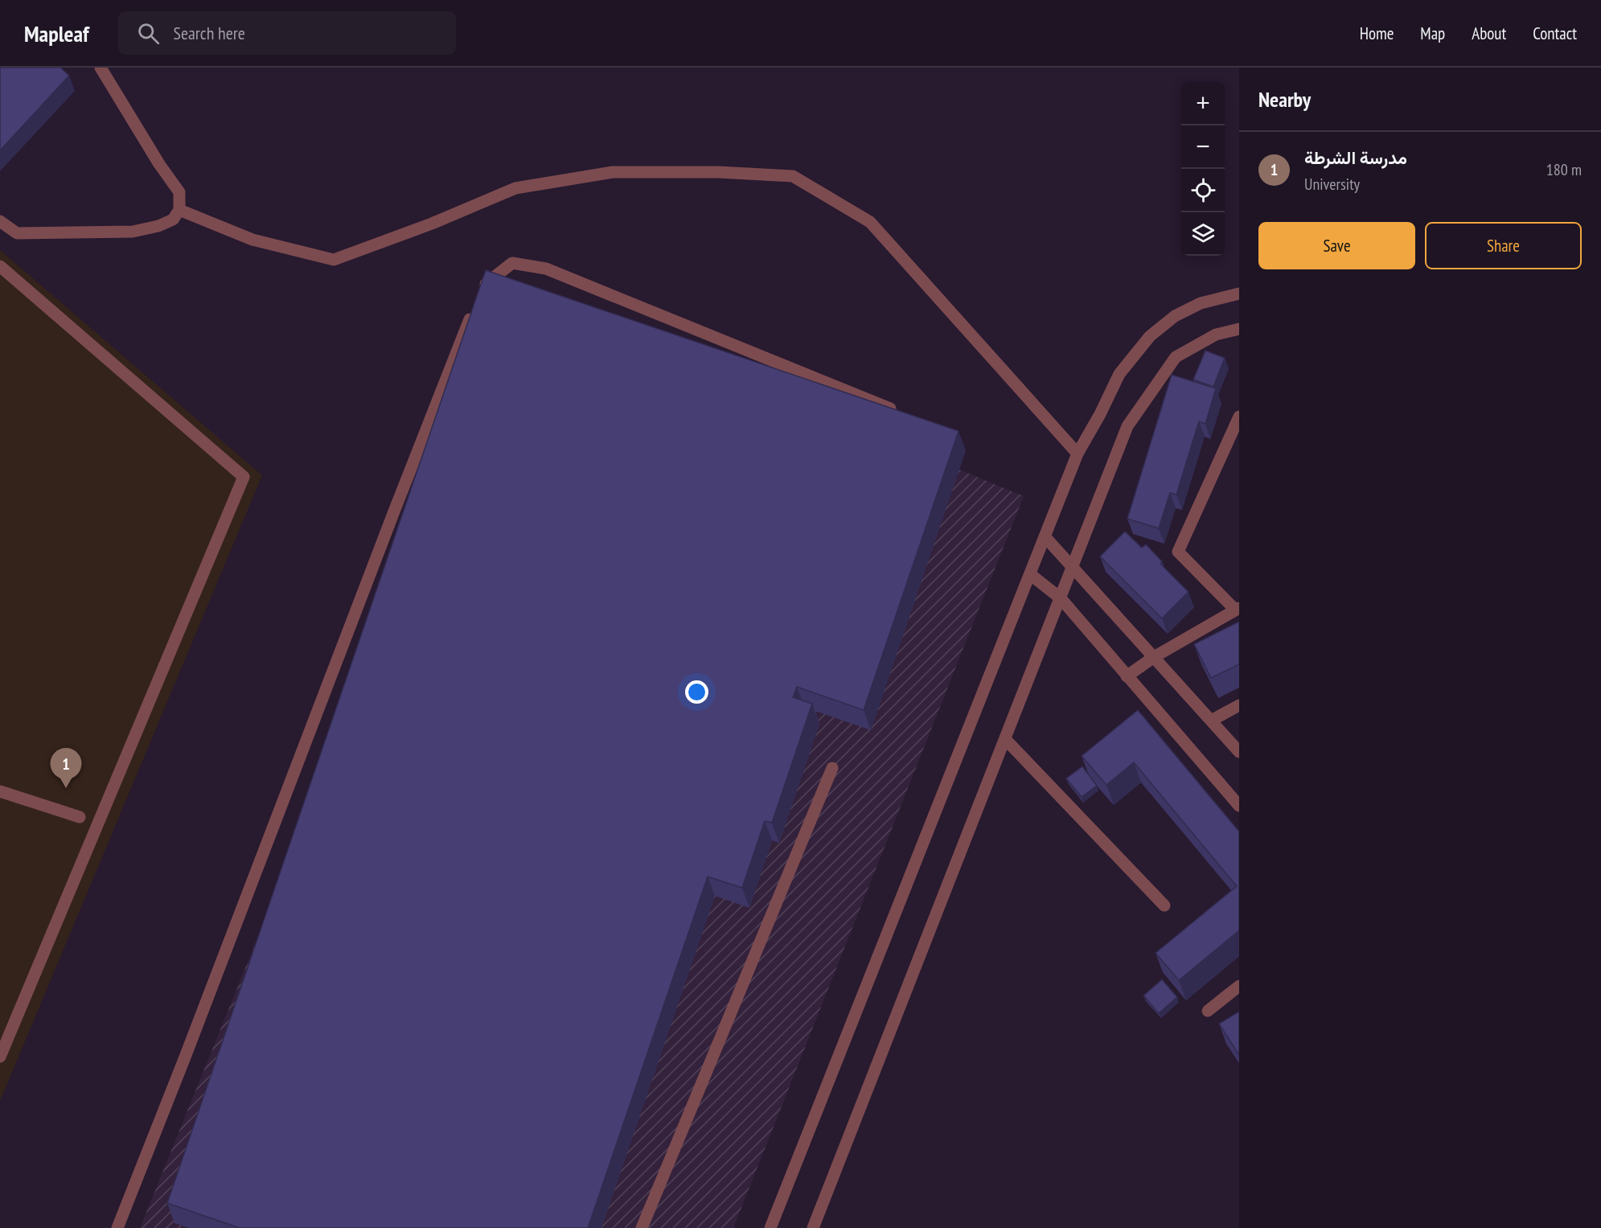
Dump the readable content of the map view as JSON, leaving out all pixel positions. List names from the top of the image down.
{
  "page": {
    "header": "Mapleaf",
    "search": "Search here",
    "nav": [
      "Home",
      "Map",
      "About",
      "Contact"
    ],
    "heading": "Nearby",
    "map_buttons": ["+", "−"],
    "list": [
      {
        "mark": "1",
        "name": "مدرسة الشرطة",
        "note": "University",
        "value": "180 m"
      }
    ],
    "buttons": ["Save", "Share"],
    "pins": "1"
  }
}
